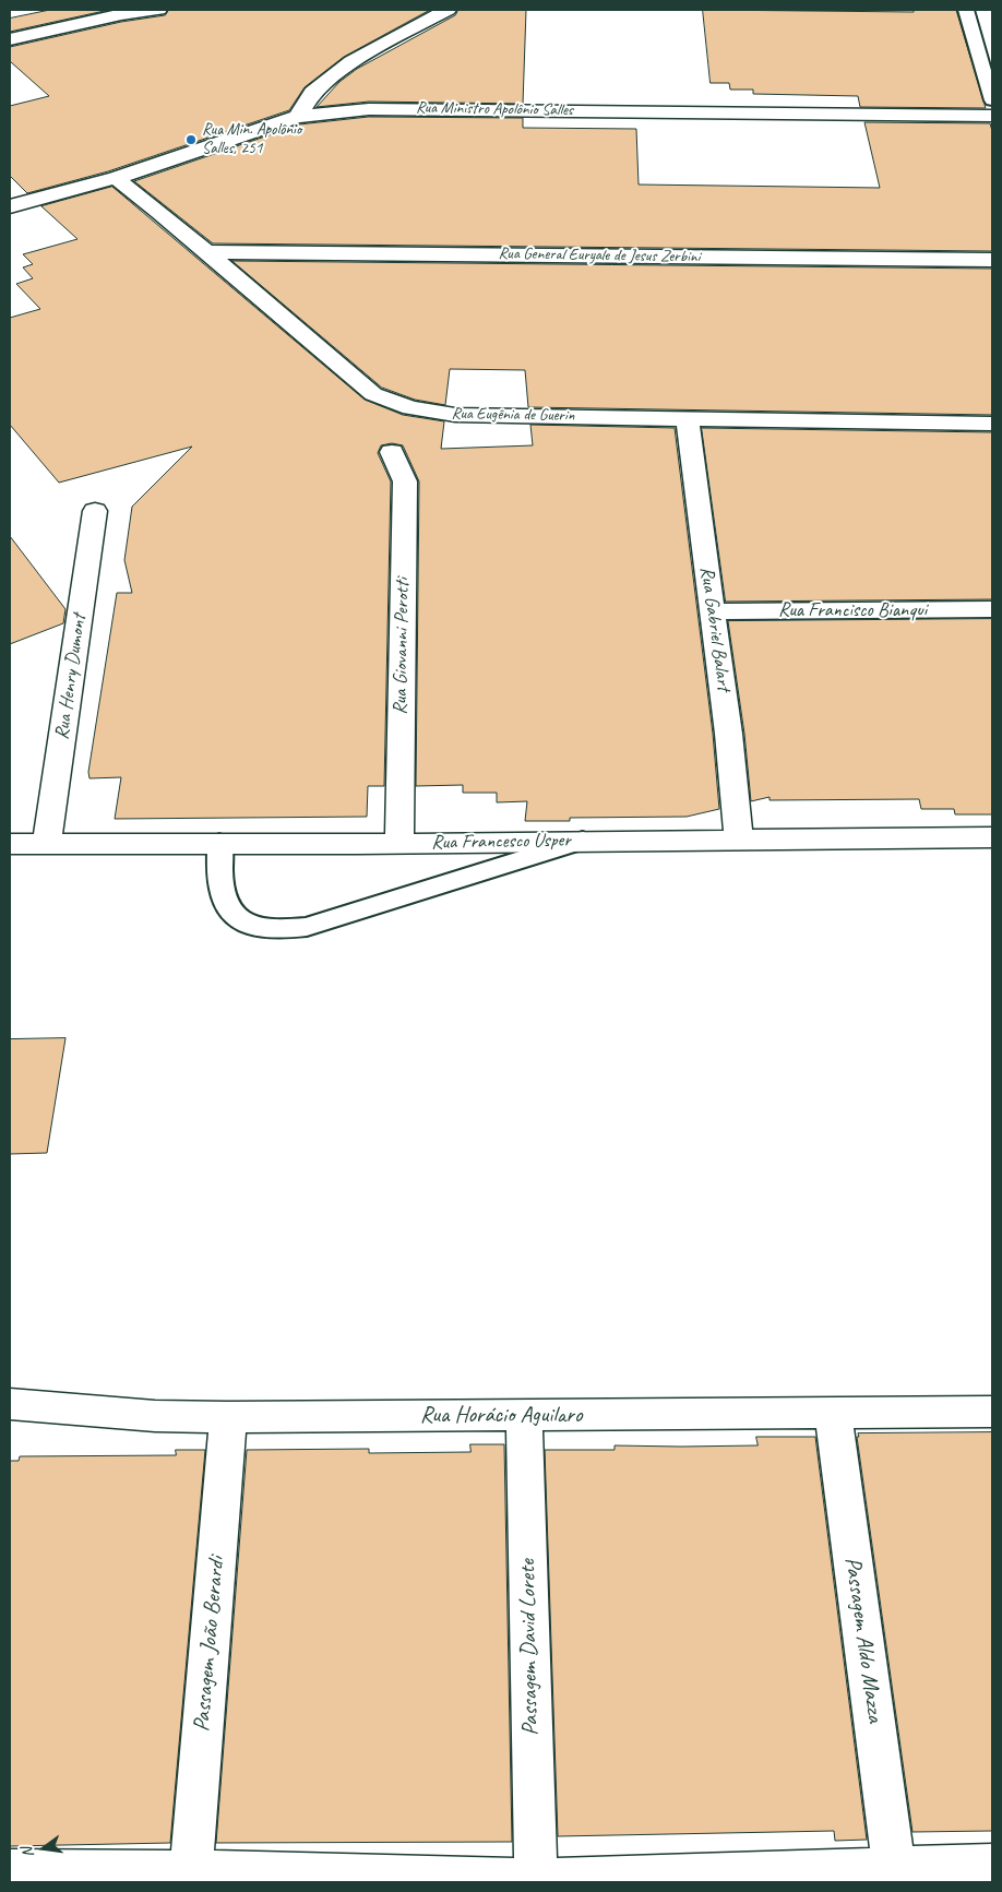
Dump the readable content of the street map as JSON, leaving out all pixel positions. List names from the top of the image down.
{
  "streets": {
    "street": [
      "Rua Ministro Apolônio Salles",
      "Rua General Euryale de Jesus Zerbini",
      "Rua Eugênia de Guerin",
      "Rua Francisco Bianqui",
      "Rua Gabriel Balart",
      "Rua Giovanni Perotti",
      "Rua Henry Dumont",
      "Rua Francesco Usper",
      "Rua Horácio Aguilaro",
      "Passagem Aldo Mazza",
      "Passagem João Berardi",
      "Passagem David Lorete"
    ]
  },
  "crossings": [
    ["Rua Ministro Apolônio Salles", "Rua Eugênia de Guerin"],
    ["Rua General Euryale de Jesus Zerbini", "Rua Eugênia de Guerin"],
    ["Rua Eugênia de Guerin", "Rua Gabriel Balart"],
    ["Rua Francisco Bianqui", "Rua Gabriel Balart"],
    ["Rua Gabriel Balart", "Rua Francesco Usper"],
    ["Rua Giovanni Perotti", "Rua Francesco Usper"],
    ["Rua Henry Dumont", "Rua Francesco Usper"],
    ["Rua Horácio Aguilaro", "Passagem Aldo Mazza"],
    ["Rua Horácio Aguilaro", "Passagem João Berardi"],
    ["Rua Horácio Aguilaro", "Passagem David Lorete"]
  ],
  "places": ["Rua Min. Apolônio Salles, 251"],
  "north": "left"
}
